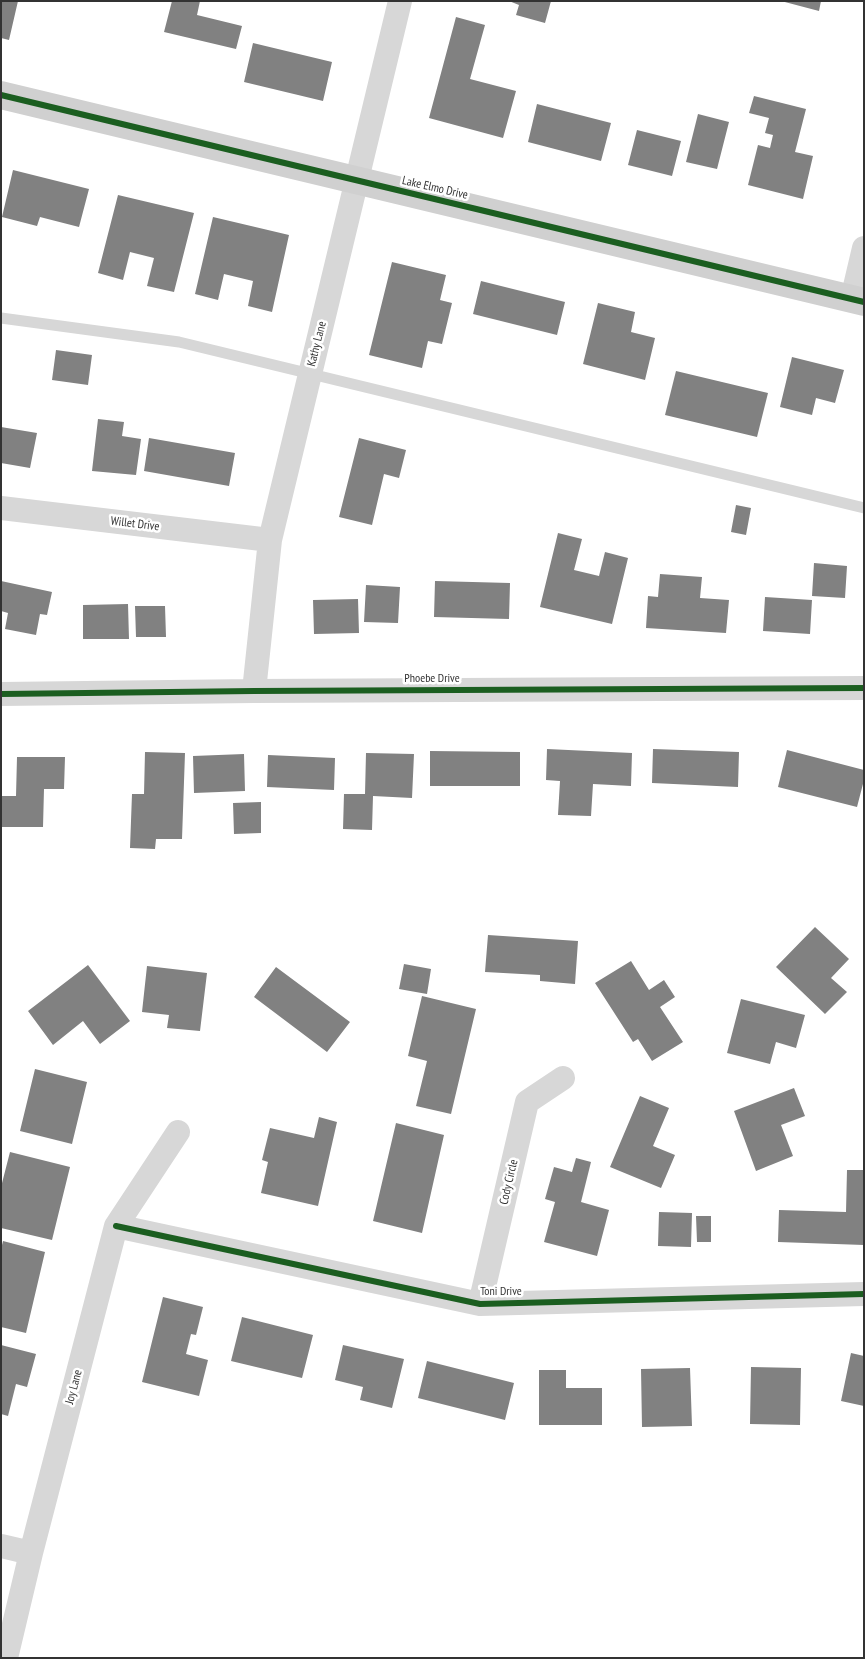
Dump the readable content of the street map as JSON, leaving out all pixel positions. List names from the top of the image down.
{
  "streets": {
    "street": [
      "Lake Elmo Drive",
      "Kathy Lane",
      "Willet Drive",
      "Phoebe Drive",
      "Cody Circle",
      "Toni Drive",
      "Joy Lane"
    ]
  },
  "crossings": [
    ["Lake Elmo Drive", "Kathy Lane"],
    ["Kathy Lane", "Willet Drive"],
    ["Kathy Lane", "Phoebe Drive"],
    ["Cody Circle", "Toni Drive"],
    ["Toni Drive", "Joy Lane"]
  ]
}
